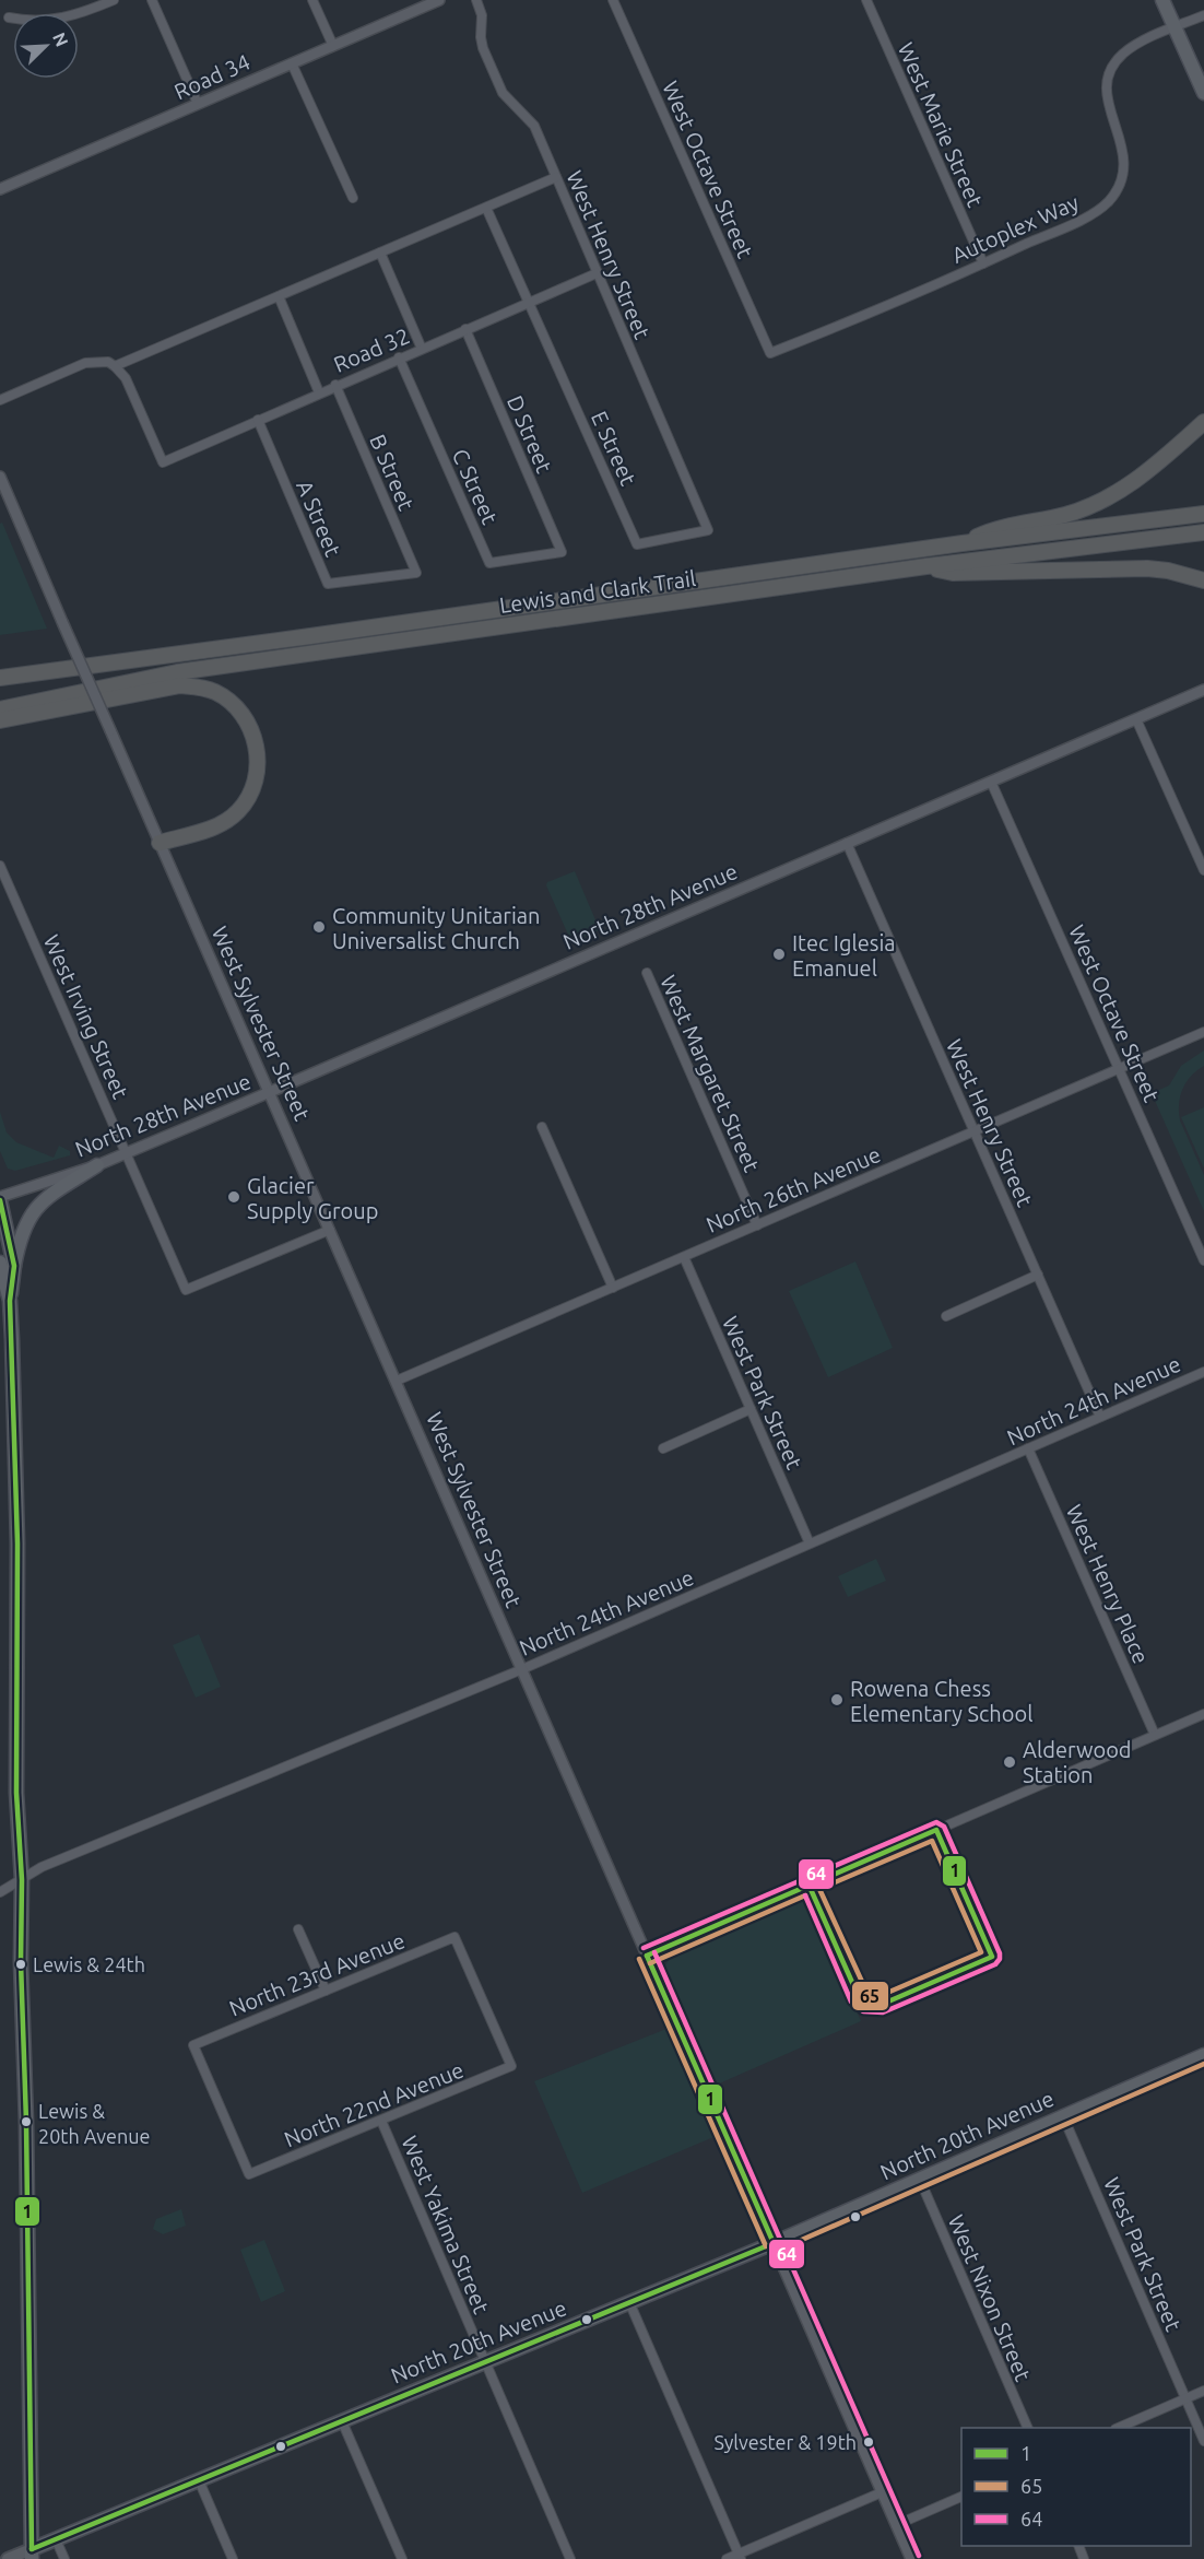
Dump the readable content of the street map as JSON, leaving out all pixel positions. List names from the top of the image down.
{
  "streets": {
    "highway": ["Lewis and Clark Trail"],
    "main road": ["North 20th Avenue"],
    "street": [
      "Road 34",
      "West Marie Street",
      "West Octave Street",
      "Autoplex Way",
      "West Henry Street",
      "Road 32",
      "D Street",
      "E Street",
      "B Street",
      "C Street",
      "A Street",
      "North 28th Avenue",
      "West Irving Street",
      "West Sylvester Street",
      "West Margaret Street",
      "North 26th Avenue",
      "West Park Street",
      "North 24th Avenue",
      "West Henry Place",
      "North 23rd Avenue",
      "North 22nd Avenue",
      "West Yakima Street",
      "West Nixon Street"
    ]
  },
  "crossings": [
    ["West Marie Street", "Autoplex Way"],
    ["West Octave Street", "Autoplex Way"],
    ["West Octave Street", "North 28th Avenue"],
    ["West Octave Street", "North 26th Avenue"],
    ["West Henry Street", "Road 32"],
    ["West Henry Street", "E Street"],
    ["West Henry Street", "North 28th Avenue"],
    ["West Henry Street", "North 26th Avenue"],
    ["West Henry Street", "North 24th Avenue"],
    ["Road 32", "D Street"],
    ["Road 32", "E Street"],
    ["Road 32", "B Street"],
    ["Road 32", "C Street"],
    ["Road 32", "A Street"],
    ["D Street", "C Street"],
    ["B Street", "A Street"],
    ["North 28th Avenue", "West Irving Street"],
    ["North 28th Avenue", "West Sylvester Street"],
    ["West Irving Street", "West Sylvester Street"],
    ["West Sylvester Street", "North 26th Avenue"],
    ["West Sylvester Street", "North 24th Avenue"],
    ["West Sylvester Street", "North 20th Avenue"],
    ["West Margaret Street", "North 26th Avenue"],
    ["North 26th Avenue", "West Park Street"],
    ["West Park Street", "North 24th Avenue"],
    ["West Park Street", "North 20th Avenue"],
    ["North 24th Avenue", "West Henry Place"],
    ["North 23rd Avenue", "North 22nd Avenue"],
    ["North 22nd Avenue", "West Yakima Street"],
    ["North 20th Avenue", "West Yakima Street"],
    ["North 20th Avenue", "West Nixon Street"]
  ],
  "places": [
    "Community Unitarian Universalist Church",
    "Itec Iglesia Emanuel",
    "Glacier Supply Group",
    "Rowena Chess Elementary School",
    "Alderwood Station",
    "Lewis & 24th",
    "Lewis & 20th Avenue",
    "Sylvester & 19th"
  ],
  "lines": ["transit line 1", "transit line 64", "transit line 65"],
  "legend": ["1", "65", "64"],
  "north": "top right"
}
